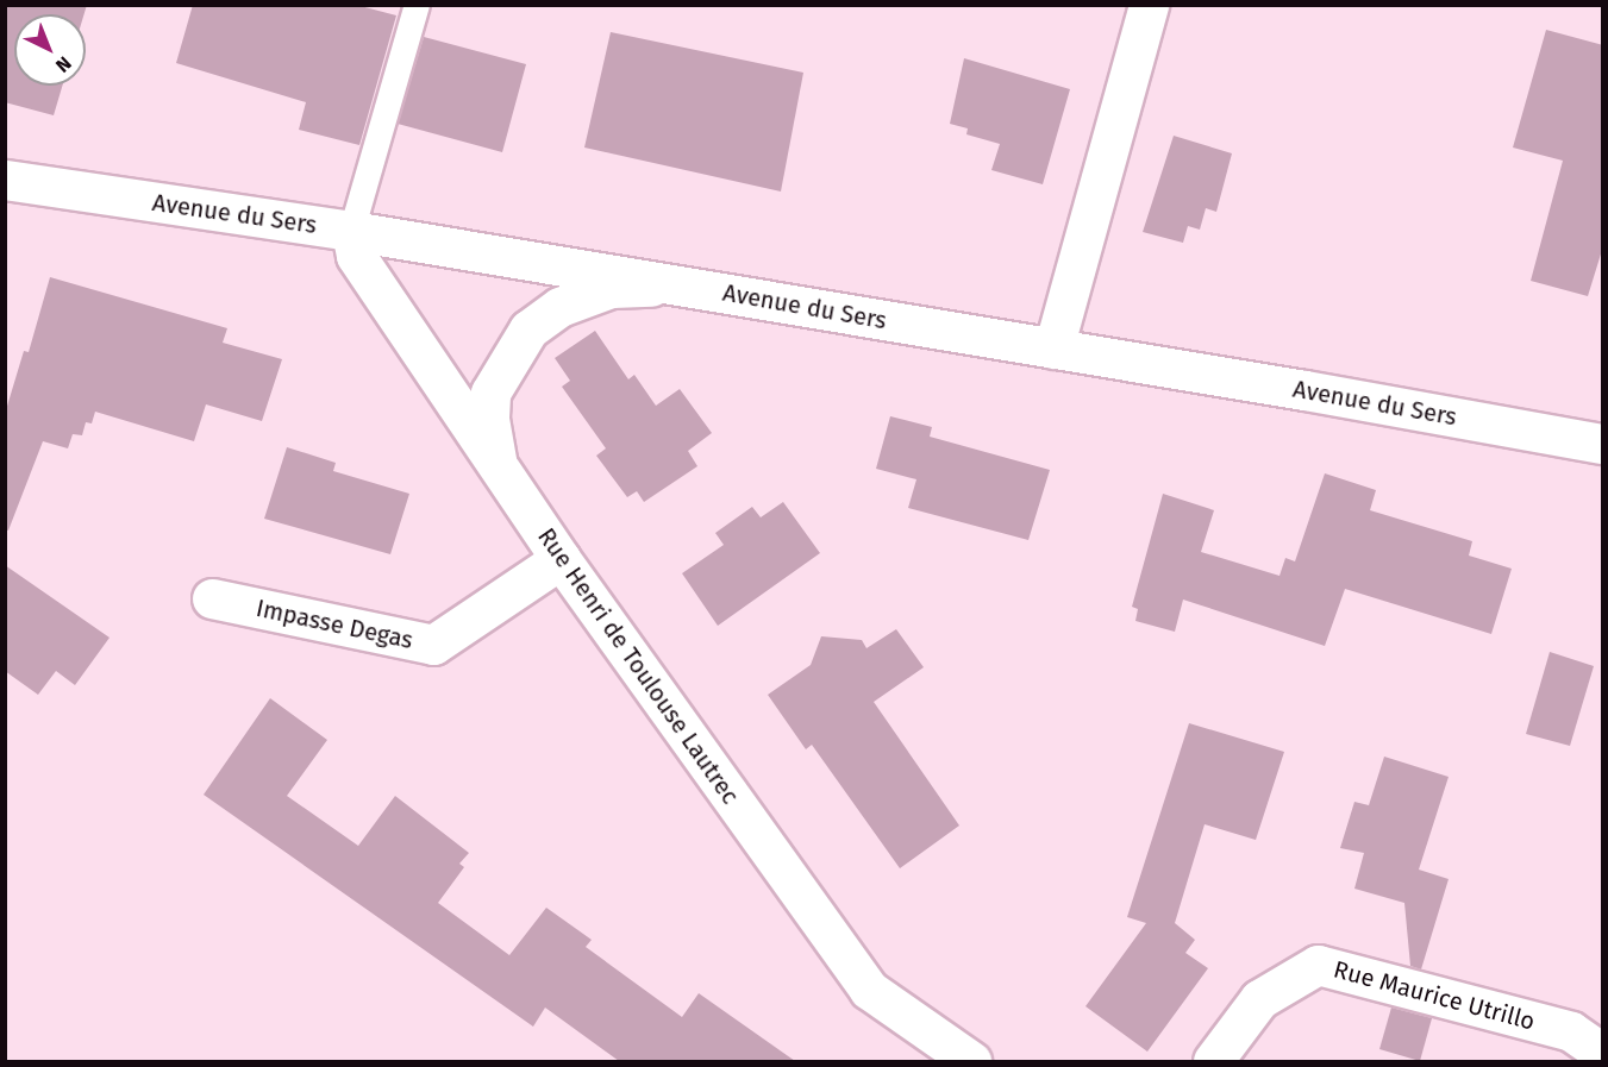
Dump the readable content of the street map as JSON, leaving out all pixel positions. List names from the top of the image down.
{
  "streets": {
    "street": [
      "Avenue du Sers",
      "Impasse Degas",
      "Rue Henri de Toulouse Lautrec",
      "Rue Maurice Utrillo"
    ]
  },
  "crossings": [
    ["Avenue du Sers", "Rue Henri de Toulouse Lautrec"],
    ["Impasse Degas", "Rue Henri de Toulouse Lautrec"]
  ],
  "north": "bottom right"
}
